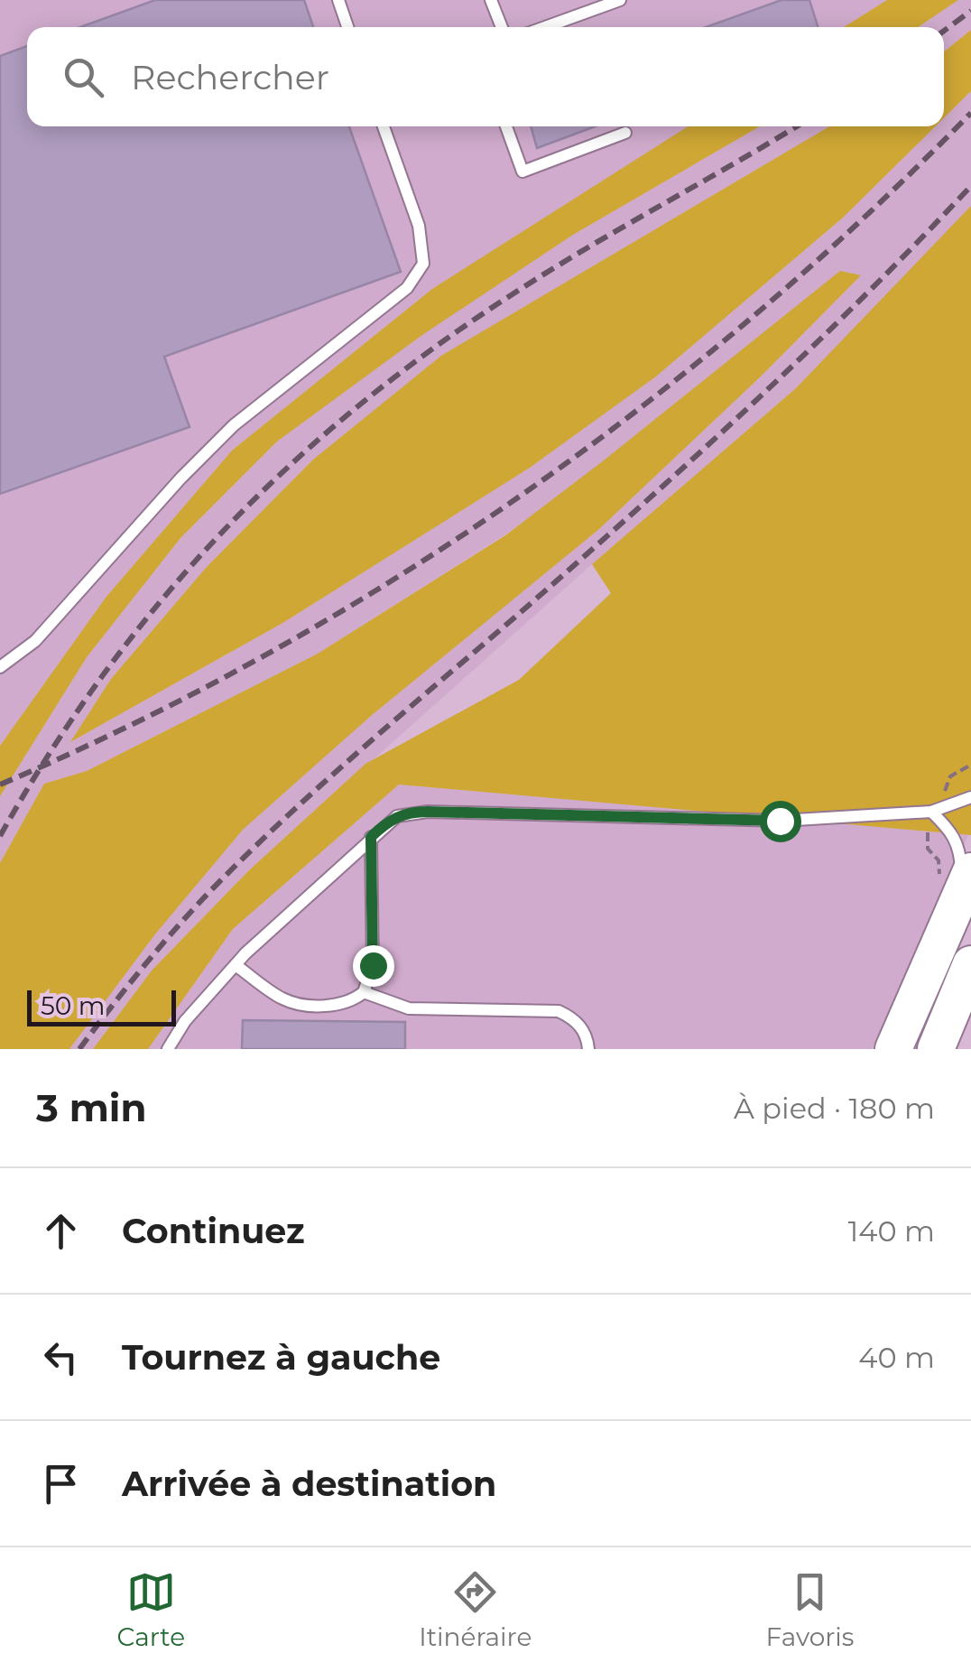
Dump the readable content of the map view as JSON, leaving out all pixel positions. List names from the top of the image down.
{
  "scale_bar": "50 m",
  "page": {
    "search": "Rechercher",
    "scale": "50 m",
    "heading": ["3 min", "À pied · 180 m"],
    "list": [
      ["Continuez", "140 m"],
      ["Tournez à gauche", "40 m"],
      "Arrivée à destination"
    ],
    "nav": ["Carte", "Itinéraire", "Favoris"]
  }
}
